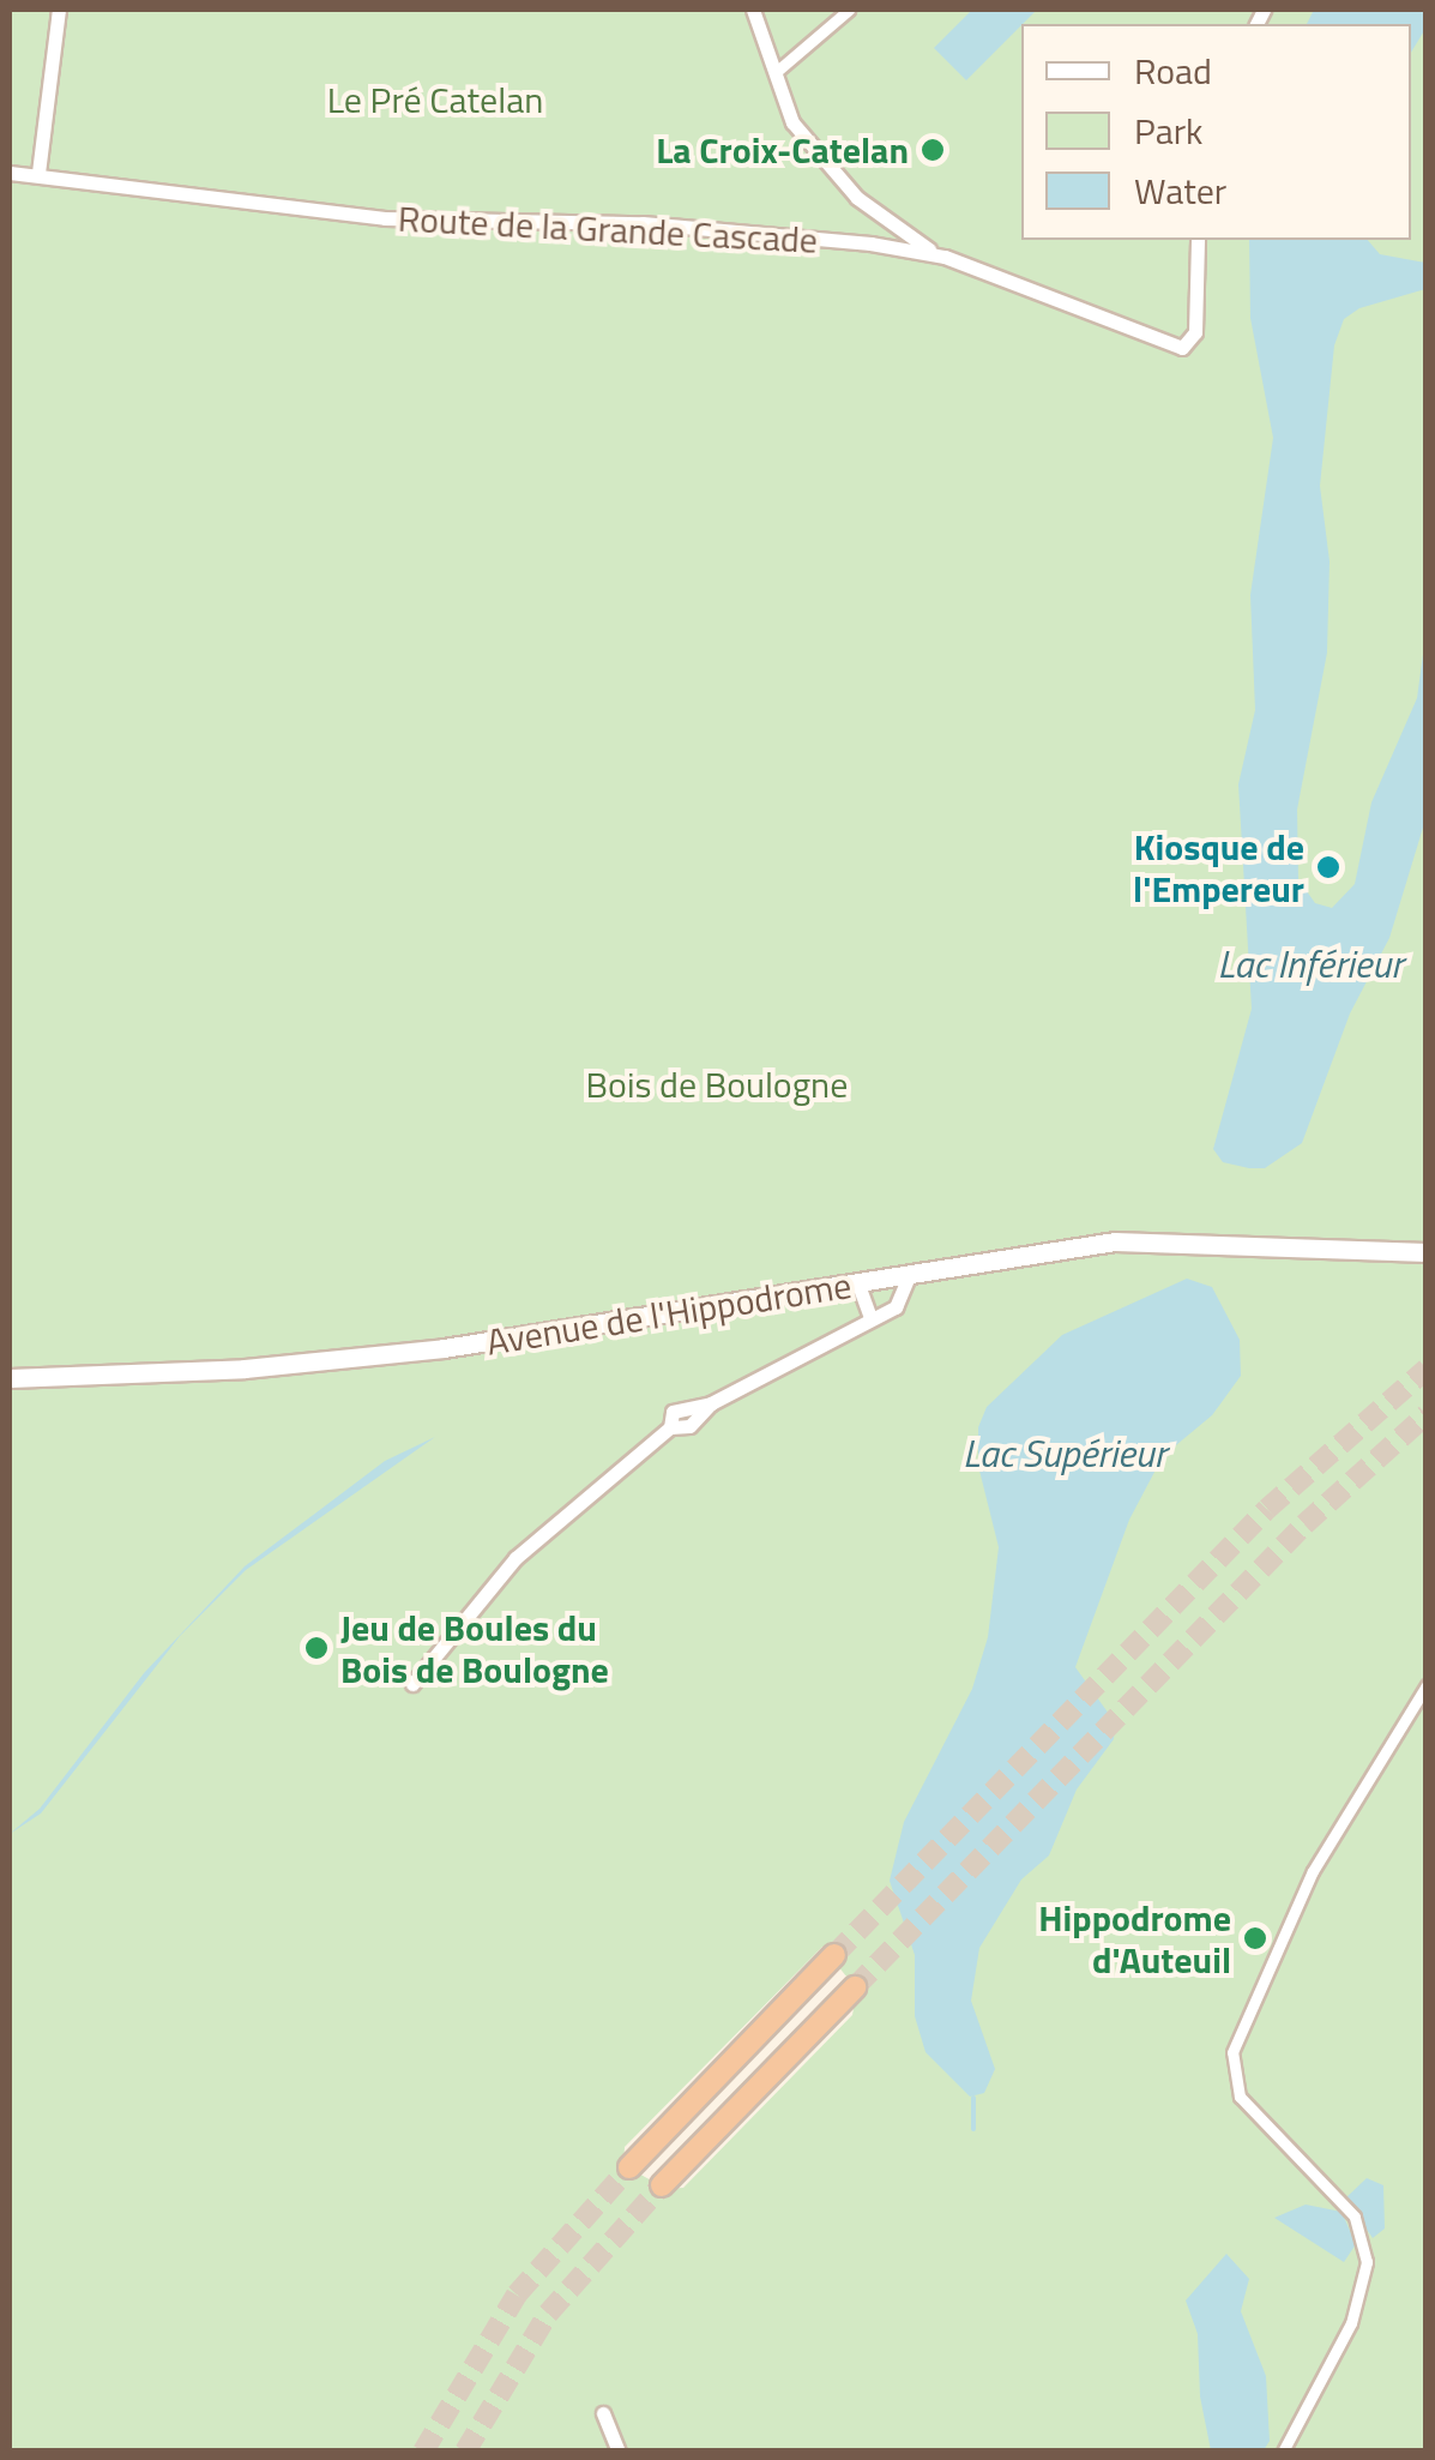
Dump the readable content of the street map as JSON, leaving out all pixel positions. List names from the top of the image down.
{
  "streets": {
    "main road": ["Avenue de l'Hippodrome"],
    "street": ["Route de la Grande Cascade"]
  },
  "water": ["Lac Inférieur", "Lac Supérieur"],
  "parks": ["Le Pré Catelan", "Bois de Boulogne"],
  "places": [
    "La Croix-Catelan",
    "Kiosque de l'Empereur",
    "Jeu de Boules du Bois de Boulogne",
    "Hippodrome d'Auteuil"
  ],
  "legend": ["Road", "Park", "Water"]
}
